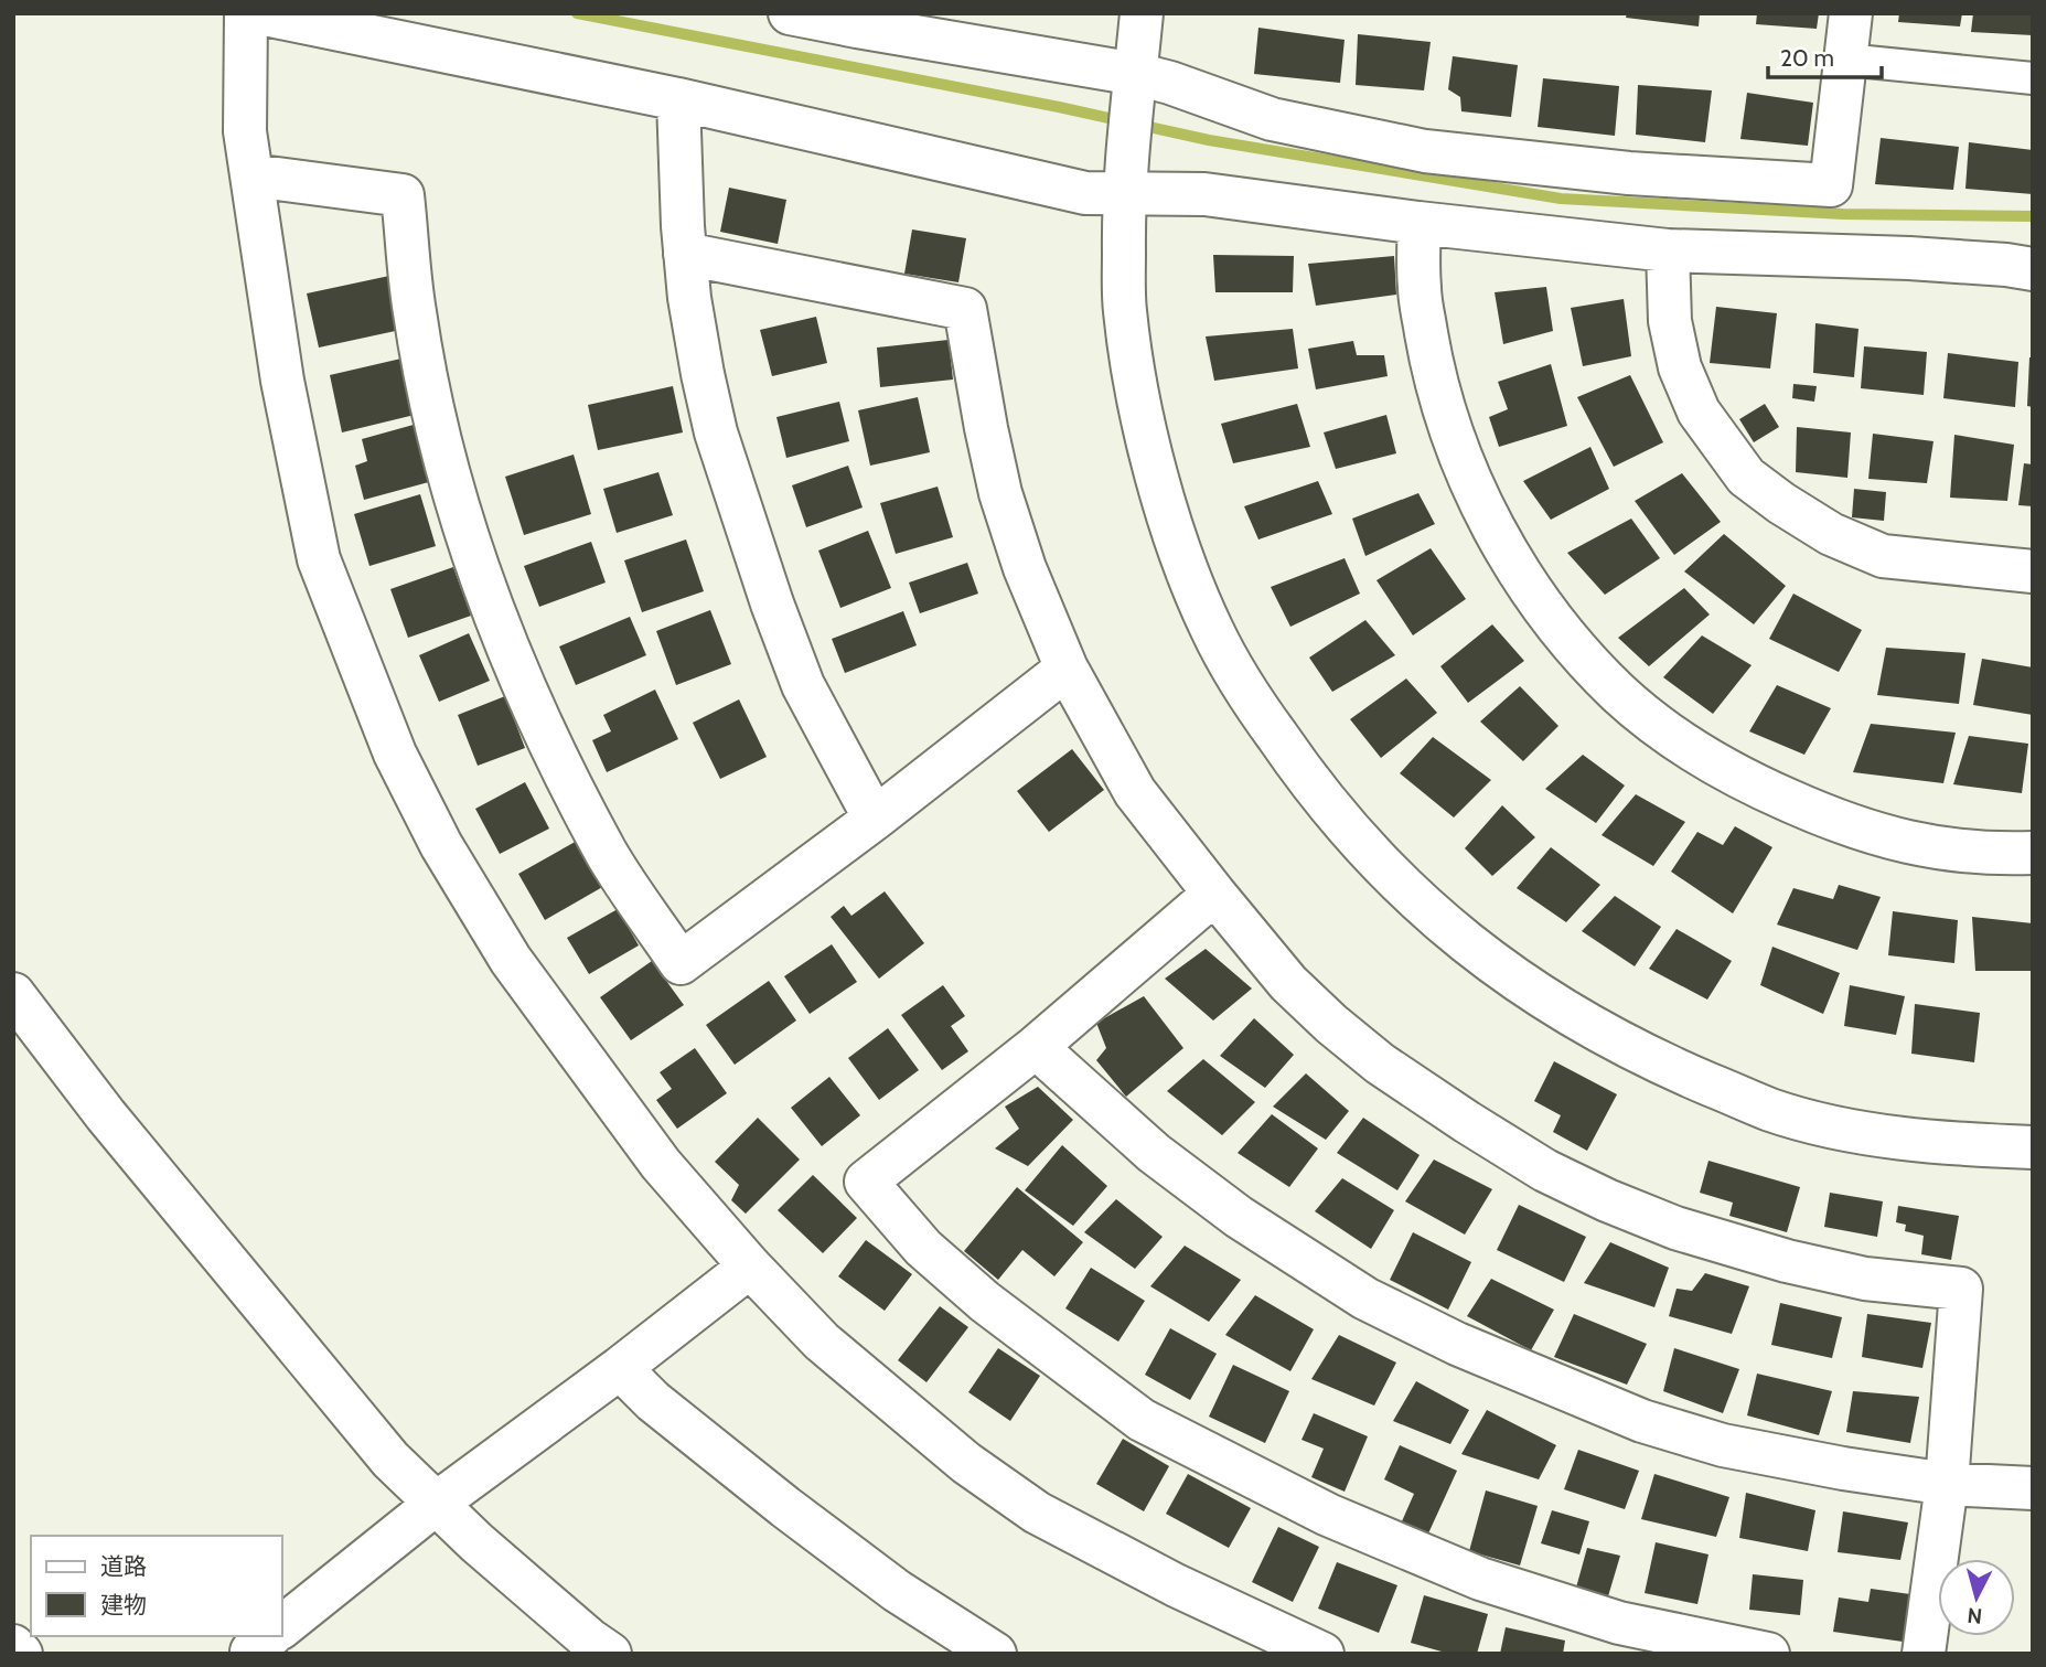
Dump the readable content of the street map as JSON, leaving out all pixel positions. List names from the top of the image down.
{
  "legend": ["道路", "建物"],
  "scale_bar": "20 m",
  "north": "bottom"
}
